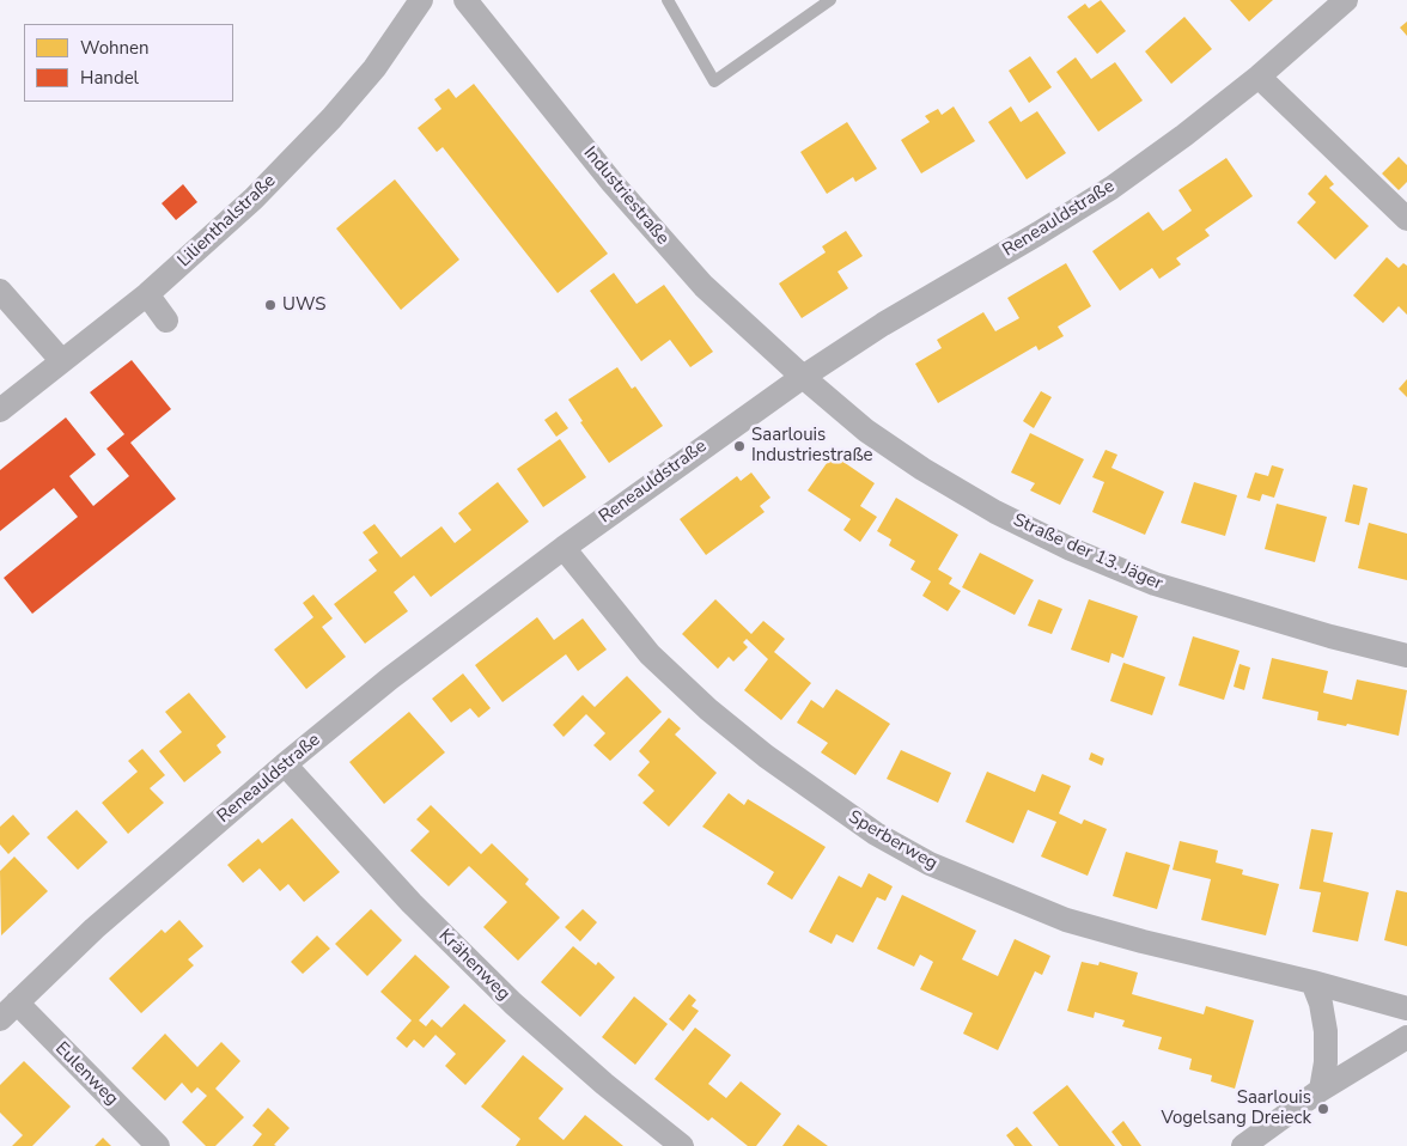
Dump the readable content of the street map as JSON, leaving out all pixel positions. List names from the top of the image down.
{
  "streets": {
    "street": [
      "Industriestraße",
      "Reneauldstraße",
      "Lilienthalstraße",
      "Straße der 13. Jäger",
      "Sperberweg",
      "Krähenweg",
      "Eulenweg"
    ]
  },
  "crossings": [
    ["Industriestraße", "Reneauldstraße"],
    ["Industriestraße", "Straße der 13. Jäger"],
    ["Reneauldstraße", "Straße der 13. Jäger"],
    ["Reneauldstraße", "Sperberweg"],
    ["Reneauldstraße", "Krähenweg"],
    ["Reneauldstraße", "Eulenweg"]
  ],
  "places": ["UWS", "Saarlouis Industriestraße", "Saarlouis Vogelsang Dreieck"],
  "legend": ["Wohnen", "Handel"]
}
